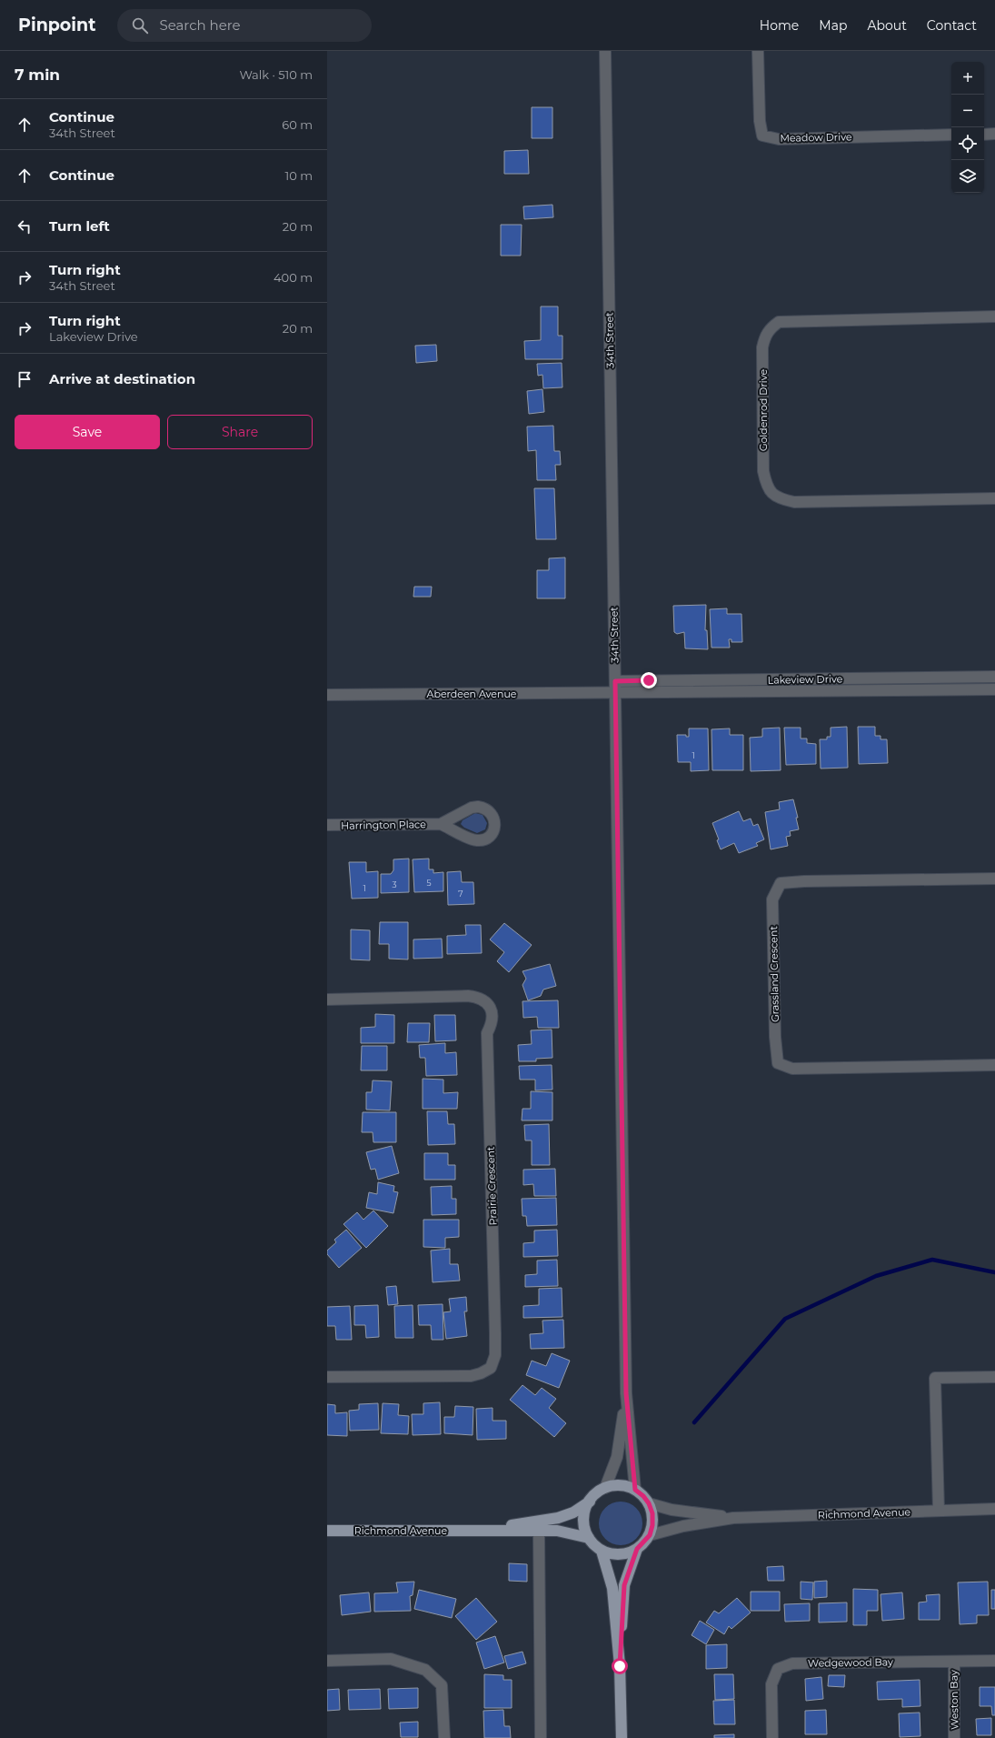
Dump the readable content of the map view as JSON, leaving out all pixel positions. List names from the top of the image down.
{
  "streets": {
    "main road": ["Richmond Avenue"],
    "street": [
      "Meadow Drive",
      "34th Street",
      "Goldenrod Drive",
      "Lakeview Drive",
      "Aberdeen Avenue",
      "Harrington Place",
      "Grassland Crescent",
      "Prairie Crescent",
      "Wedgewood Bay",
      "Weston Bay"
    ]
  },
  "crossings": [
    ["34th Street", "Lakeview Drive"],
    ["34th Street", "Aberdeen Avenue"],
    ["34th Street", "Richmond Avenue"],
    ["Lakeview Drive", "Aberdeen Avenue"],
    ["Wedgewood Bay", "Weston Bay"]
  ],
  "house_numbers": [
    "1",
    "5",
    "3",
    "1",
    "7"
  ],
  "page": {
    "header": "Pinpoint",
    "search": "Search here",
    "nav": [
      "Home",
      "Map",
      "About",
      "Contact"
    ],
    "heading": ["7 min", "Walk · 510 m"],
    "map_buttons": ["+", "−"],
    "list": [
      ["Continue", "34th Street", "60 m"],
      ["Continue", "10 m"],
      ["Turn left", "20 m"],
      ["Turn right", "34th Street", "400 m"],
      ["Turn right", "Lakeview Drive", "20 m"],
      "Arrive at destination"
    ],
    "buttons": ["Save", "Share"]
  }
}
